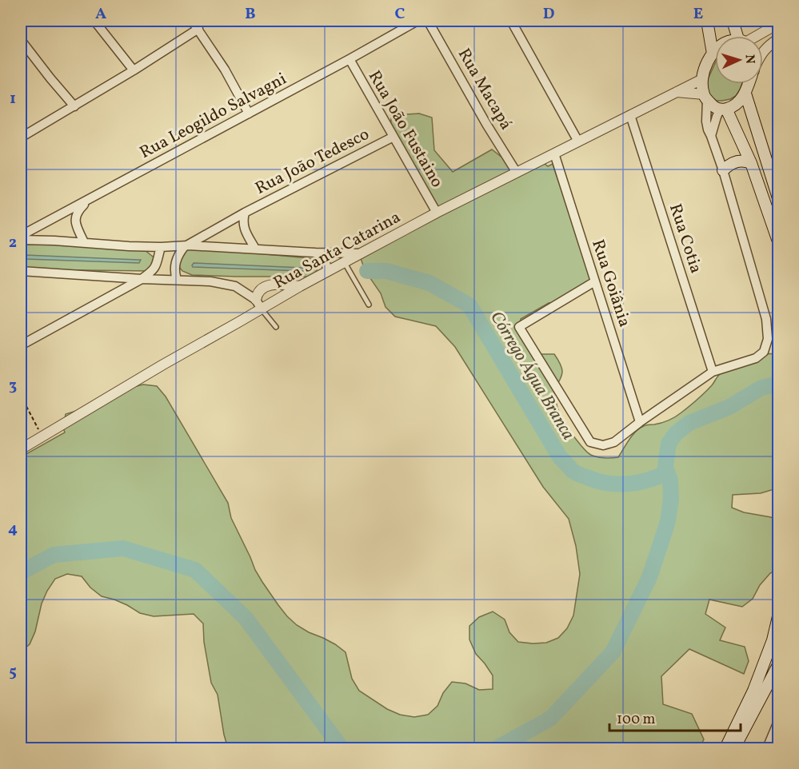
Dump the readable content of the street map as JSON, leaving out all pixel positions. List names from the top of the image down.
{
  "streets": {
    "street": [
      "Rua Macapá",
      "Rua Leogildo Salvagni",
      "Rua João Fustaino",
      "Rua João Tedesco",
      "Rua Cotia",
      "Rua Santa Catarina",
      "Rua Goiânia"
    ]
  },
  "crossings": [
    ["Rua Macapá", "Rua Santa Catarina"],
    ["Rua Leogildo Salvagni", "Rua João Fustaino"],
    ["Rua João Fustaino", "Rua João Tedesco"],
    ["Rua João Fustaino", "Rua Santa Catarina"],
    ["Rua Cotia", "Rua Santa Catarina"],
    ["Rua Santa Catarina", "Rua Goiânia"]
  ],
  "water": ["Córrego Água Branca"],
  "scale_bar": "100 m",
  "north": "right",
  "grid": {
    "columns": [
      "A",
      "B",
      "C",
      "D",
      "E"
    ],
    "rows": [
      "1",
      "2",
      "3",
      "4",
      "5"
    ]
  }
}
